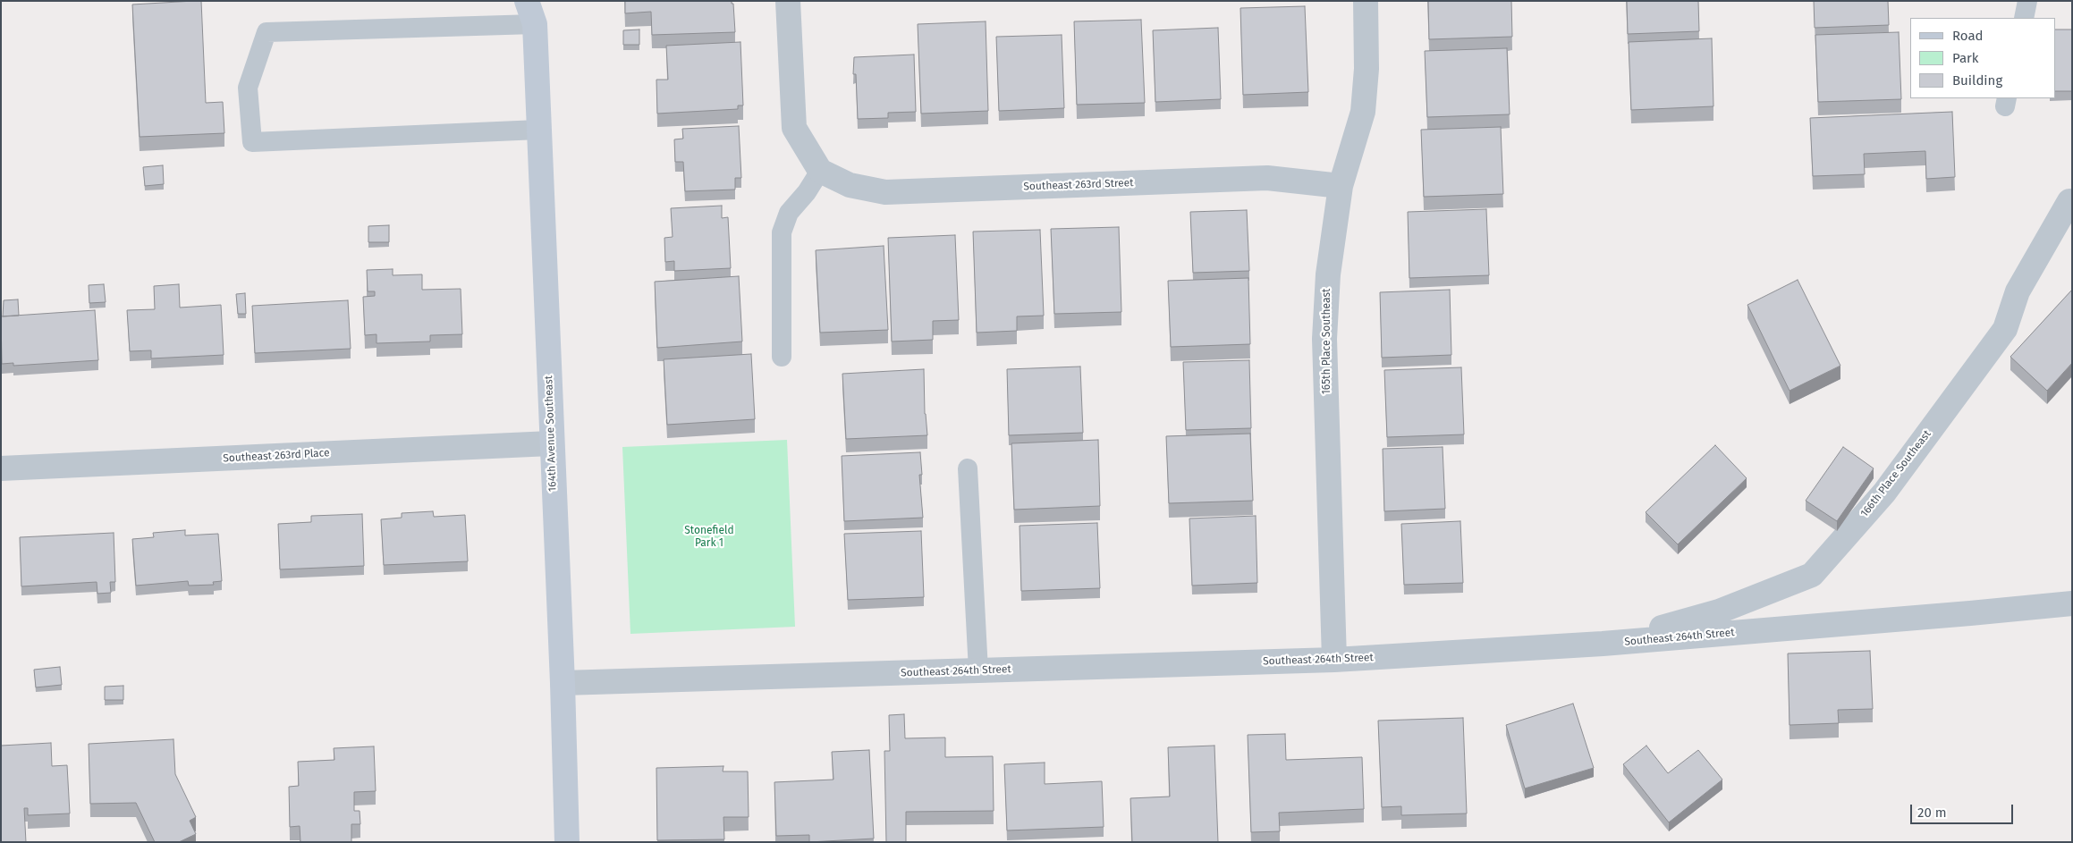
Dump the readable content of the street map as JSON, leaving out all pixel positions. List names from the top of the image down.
{
  "streets": {
    "street": [
      "Southeast 263rd Street",
      "165th Place Southeast",
      "164th Avenue Southeast",
      "Southeast 263rd Place",
      "166th Place Southeast",
      "Southeast 264th Street"
    ]
  },
  "crossings": [
    ["Southeast 263rd Street", "165th Place Southeast"],
    ["165th Place Southeast", "Southeast 264th Street"],
    ["164th Avenue Southeast", "Southeast 263rd Place"],
    ["164th Avenue Southeast", "Southeast 264th Street"],
    ["166th Place Southeast", "Southeast 264th Street"]
  ],
  "parks": ["Stonefield Park 1"],
  "legend": ["Road", "Park", "Building"],
  "scale_bar": "20 m"
}
